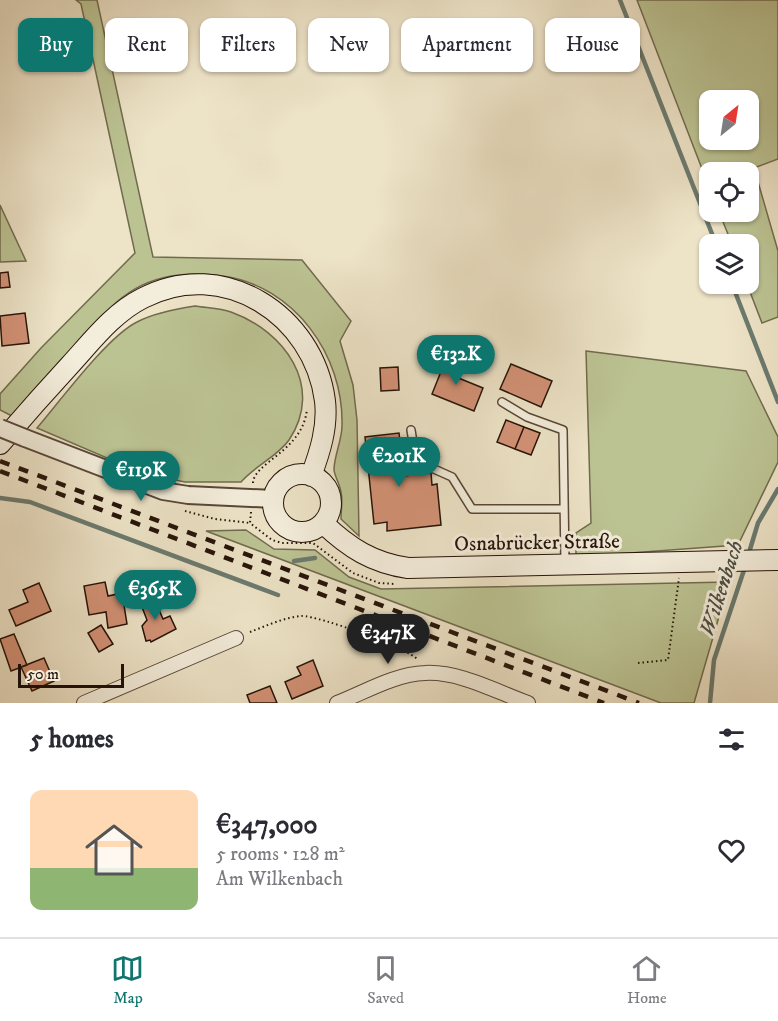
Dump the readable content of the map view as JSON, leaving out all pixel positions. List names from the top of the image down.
{
  "streets": {
    "main road": ["Osnabrücker Straße"]
  },
  "water": ["Wilkenbach"],
  "scale_bar": "50 m",
  "north": "top right",
  "page": {
    "chip": [
      "Buy",
      "Rent",
      "Filters",
      "New",
      "Apartment",
      "House"
    ],
    "price": [
      "€132K",
      "€201K",
      "€119K",
      "€365K",
      "€347K"
    ],
    "scale": "50 m",
    "heading": "5 homes",
    "list": [
      {
        "name": "€347,000",
        "note": "5 rooms · 128 m² · Am Wilkenbach"
      }
    ],
    "tabs": ["Map", "Saved", "Home"]
  }
}
